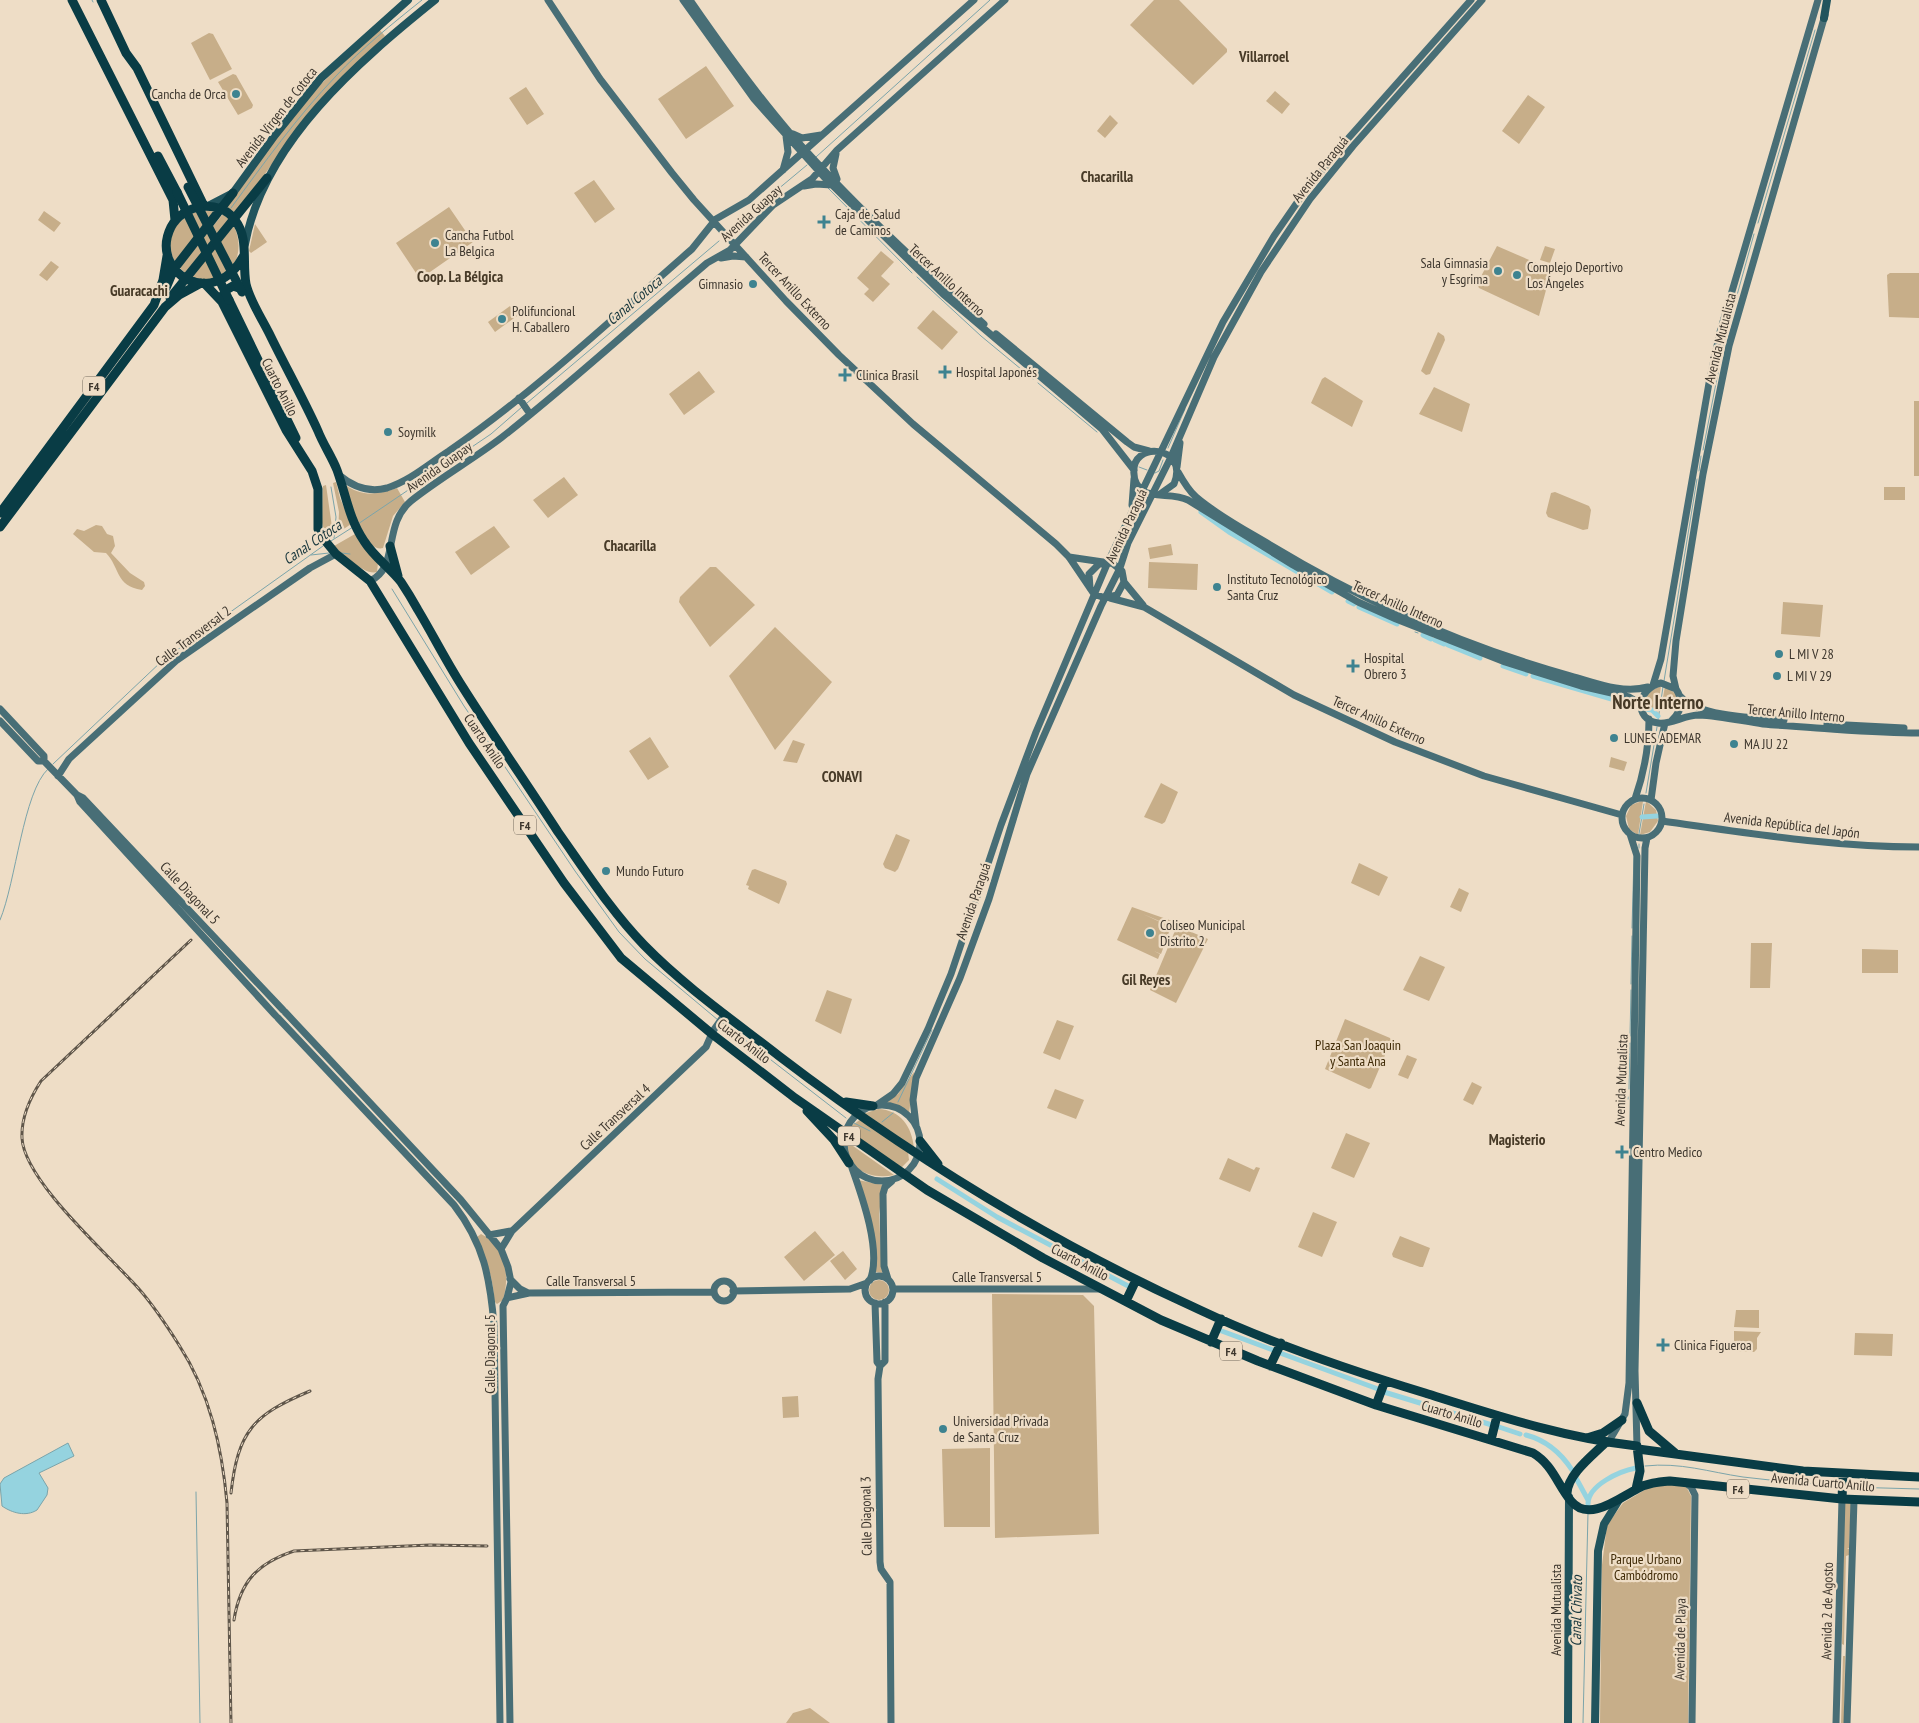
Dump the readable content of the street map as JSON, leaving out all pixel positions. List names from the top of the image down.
{
  "streets": {
    "highway": ["F4", "Cuarto Anillo", "Avenida Cuarto Anillo"],
    "main road": [
      "Avenida Virgen de Cotoca",
      "Avenida Paraguá",
      "Avenida Guapay",
      "Tercer Anillo Interno",
      "Tercer Anillo Externo",
      "Avenida Mutualista",
      "Calle Transversal 2",
      "Avenida República del Japón",
      "Calle Diagonal 5",
      "Calle Transversal 4",
      "Calle Transversal 5",
      "Calle Diagonal 3",
      "Avenida 2 de Agosto",
      "Avenida de Playa"
    ]
  },
  "crossings": [
    ["Avenida Virgen de Cotoca", "F4"],
    ["Avenida Paraguá", "Tercer Anillo Interno"],
    ["Avenida Paraguá", "Tercer Anillo Externo"],
    ["Avenida Paraguá", "Cuarto Anillo"],
    ["Avenida Guapay", "Tercer Anillo Interno"],
    ["Avenida Guapay", "Tercer Anillo Externo"],
    ["Avenida Guapay", "Cuarto Anillo"],
    ["Tercer Anillo Interno", "Avenida Mutualista"],
    ["Tercer Anillo Externo", "Avenida Mutualista"],
    ["Tercer Anillo Externo", "Avenida República del Japón"],
    ["Avenida Mutualista", "F4"],
    ["Avenida Mutualista", "Cuarto Anillo"],
    ["Avenida Mutualista", "Avenida República del Japón"],
    ["Avenida Mutualista", "Avenida Cuarto Anillo"],
    ["F4", "Cuarto Anillo"],
    ["F4", "Avenida Cuarto Anillo"],
    ["Cuarto Anillo", "Calle Transversal 2"],
    ["Cuarto Anillo", "Calle Transversal 4"],
    ["Cuarto Anillo", "Calle Transversal 5"],
    ["Cuarto Anillo", "Avenida Cuarto Anillo"],
    ["Calle Transversal 2", "Calle Diagonal 5"],
    ["Calle Diagonal 5", "Calle Transversal 4"],
    ["Calle Diagonal 5", "Calle Transversal 5"],
    ["Calle Transversal 5", "Calle Diagonal 3"],
    ["Avenida Cuarto Anillo", "Avenida 2 de Agosto"]
  ],
  "districts": [
    "Villarroel",
    "Chacarilla",
    "Coop. La Bélgica",
    "Guaracachi",
    "Chacarilla",
    "Norte Interno",
    "CONAVI",
    "Gil Reyes",
    "Magisterio"
  ],
  "water": ["Canal Cotoca", "Canal Chivato"],
  "parks": ["Plaza San Joaquin y Santa Ana", "Parque Urbano Cambódromo"],
  "places": {
    "other": [
      "Cancha de Orca",
      "Cancha Futbol La Belgica",
      "Sala Gimnasia y Esgrima",
      "Complejo Deportivo Los Ángeles",
      "Gimnasio",
      "Polifuncional H. Caballero",
      "Soymilk",
      "Instituto Tecnológico Santa Cruz",
      "L MI V 28",
      "L MI V 29",
      "LUNES ADEMAR",
      "MA JU 22",
      "Mundo Futuro",
      "Coliseo Municipal Distrito 2",
      "Universidad Privada de Santa Cruz"
    ],
    "health": [
      "Caja de Salud de Caminos",
      "Hospital Japonés",
      "Clinica Brasil",
      "Hospital Obrero 3",
      "Centro Medico",
      "Clinica Figueroa"
    ]
  }
}
